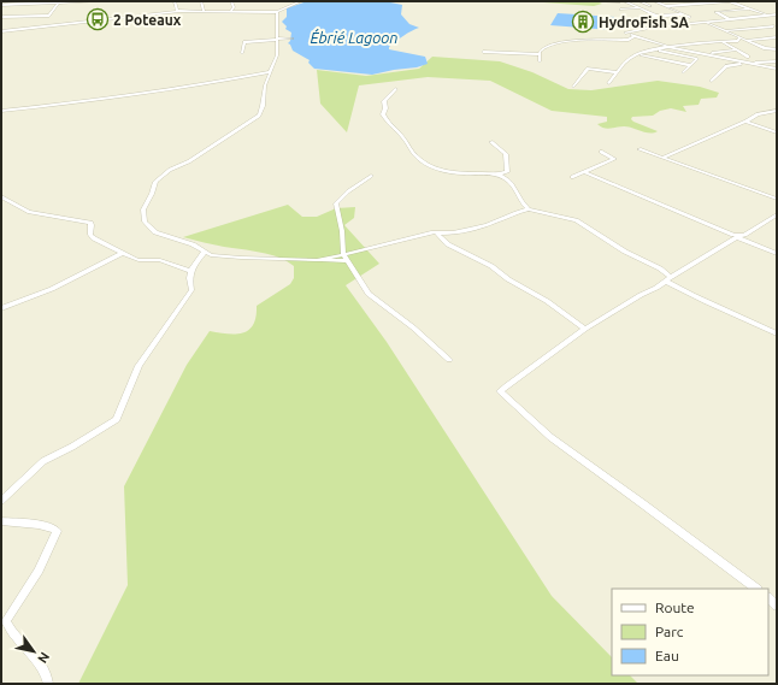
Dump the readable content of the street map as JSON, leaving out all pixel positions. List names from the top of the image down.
{
  "water": ["Ébrié Lagoon"],
  "places": {
    "bus stop": ["2 Poteaux"],
    "building": ["HydroFish SA"]
  },
  "legend": ["Route", "Parc", "Eau"],
  "north": "bottom right"
}
